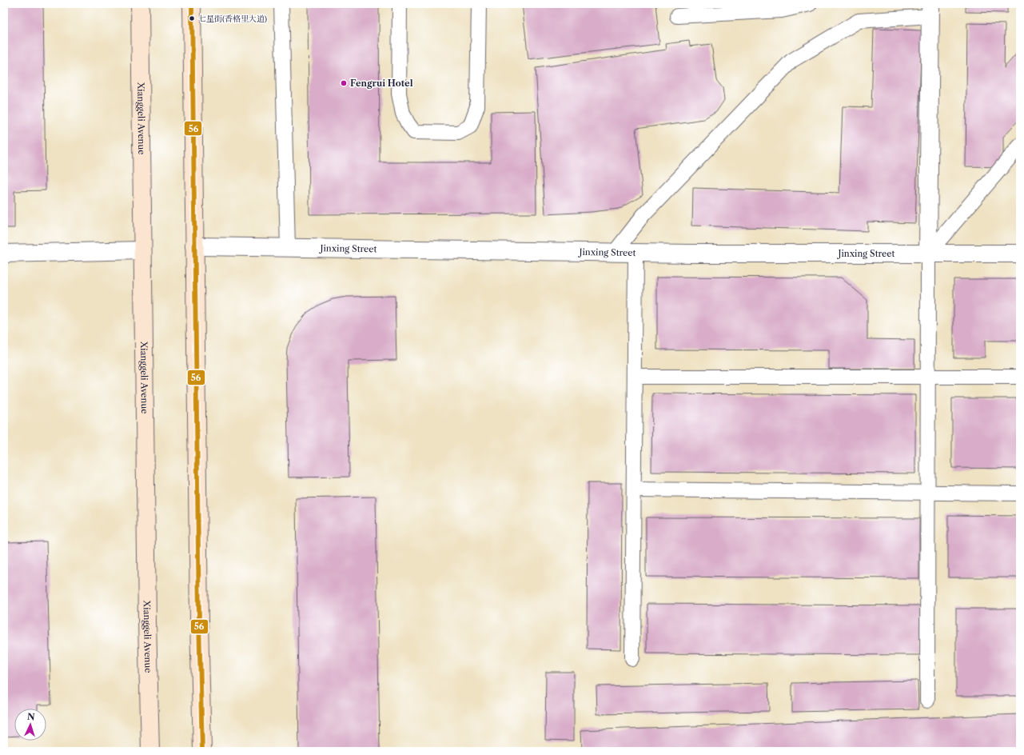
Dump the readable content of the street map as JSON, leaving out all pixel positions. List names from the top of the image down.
{
  "streets": {
    "main road": ["Xianggeli Avenue"],
    "street": ["Jinxing Street"]
  },
  "places": ["七星街(香格里大道)", "Fengrui Hotel"],
  "lines": ["transit line 56"],
  "north": "top"
}
